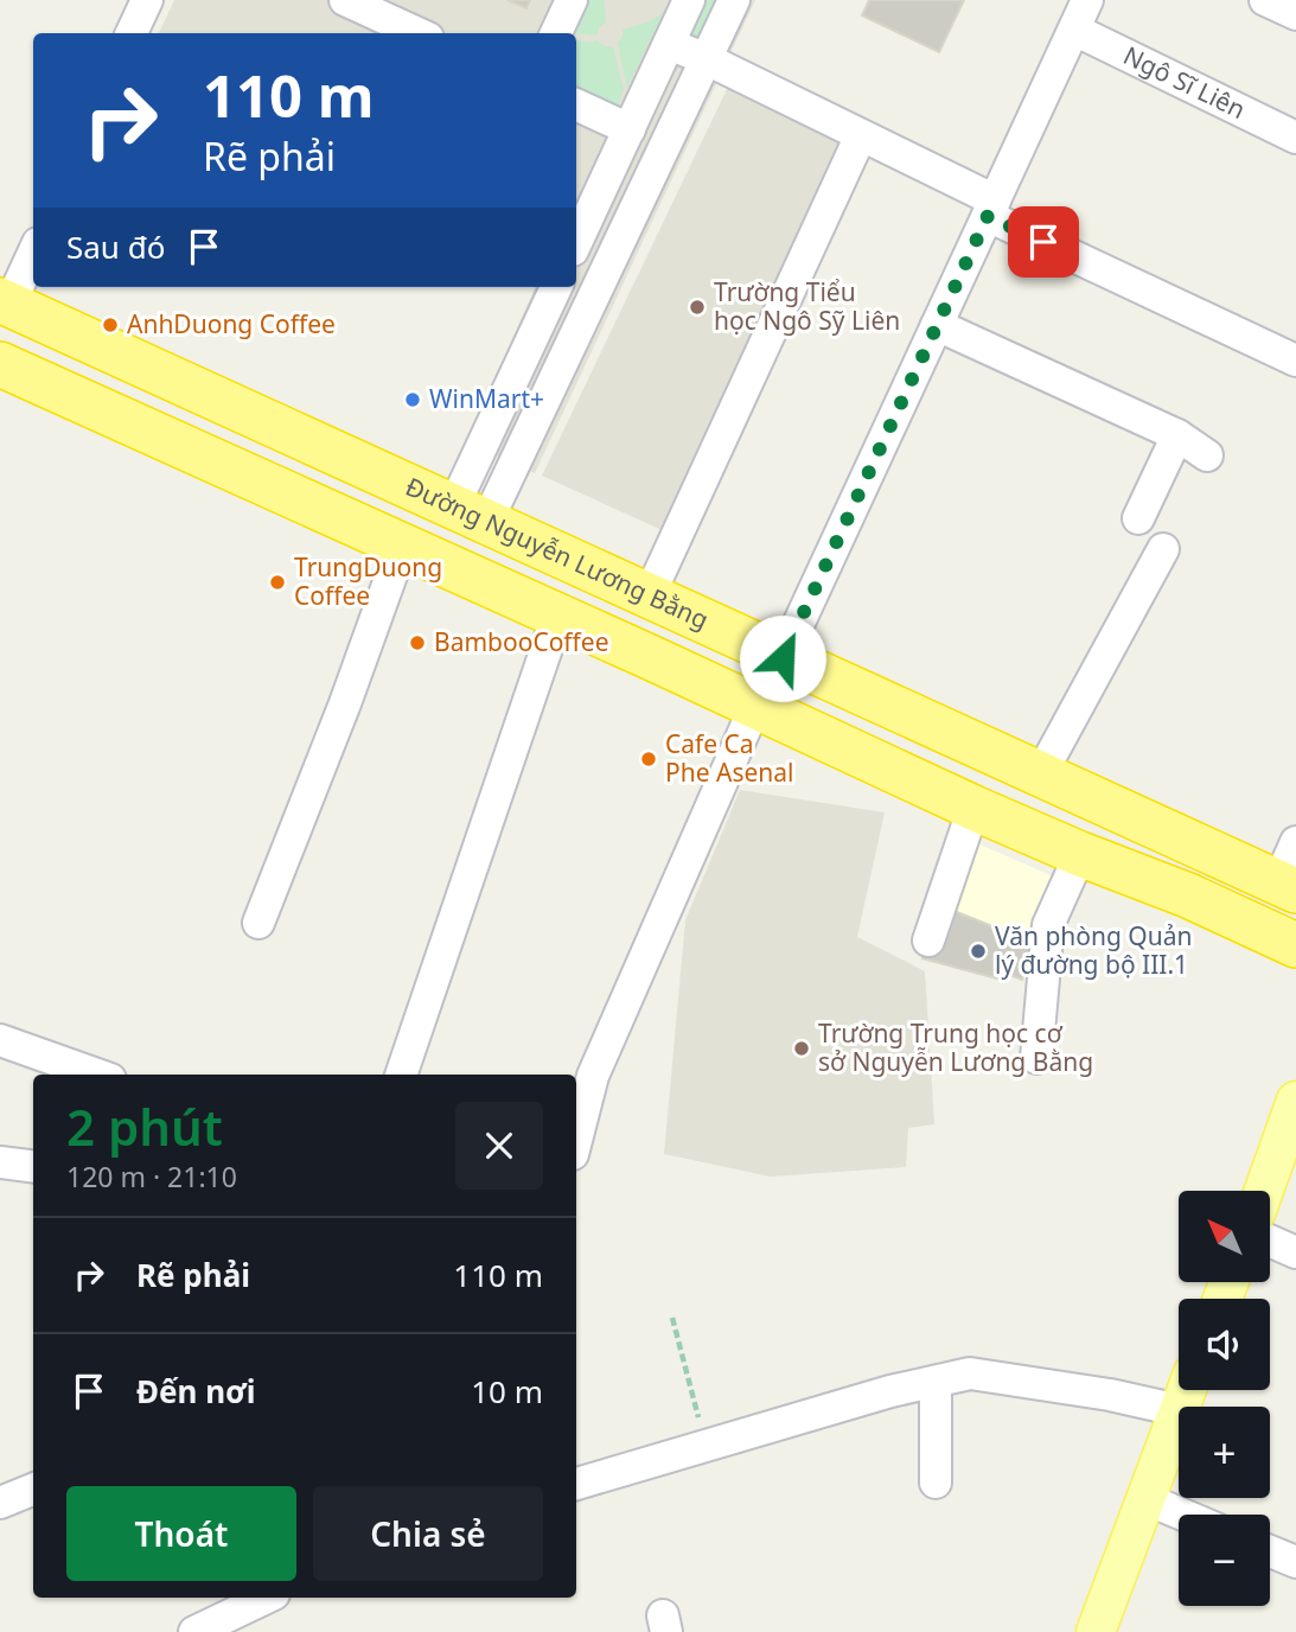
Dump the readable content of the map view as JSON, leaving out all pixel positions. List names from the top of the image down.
{
  "streets": {
    "highway": ["Đường Nguyễn Lương Bằng"],
    "street": ["Ngô Sĩ Liên"]
  },
  "places": [
    "Trường Tiểu học Ngô Sỹ Liên",
    "AnhDuong Coffee",
    "WinMart+",
    "TrungDuong Coffee",
    "BambooCoffee",
    "Cafe Ca Phe Asenal",
    "Văn phòng Quản lý đường bộ III.1",
    "Trường Trung học cơ sở Nguyễn Lương Bằng"
  ],
  "north": "top left",
  "page": {
    "turn": ["110 m", "Rẽ phải"],
    "then": "Sau đó",
    "heading": ["2 phút", "120 m · 21:10"],
    "map_buttons": ["+", "−"],
    "list": [
      {
        "name": "Rẽ phải",
        "value": "110 m"
      },
      {
        "name": "Đến nơi",
        "value": "10 m"
      }
    ],
    "buttons": ["Thoát", "Chia sẻ"]
  }
}
